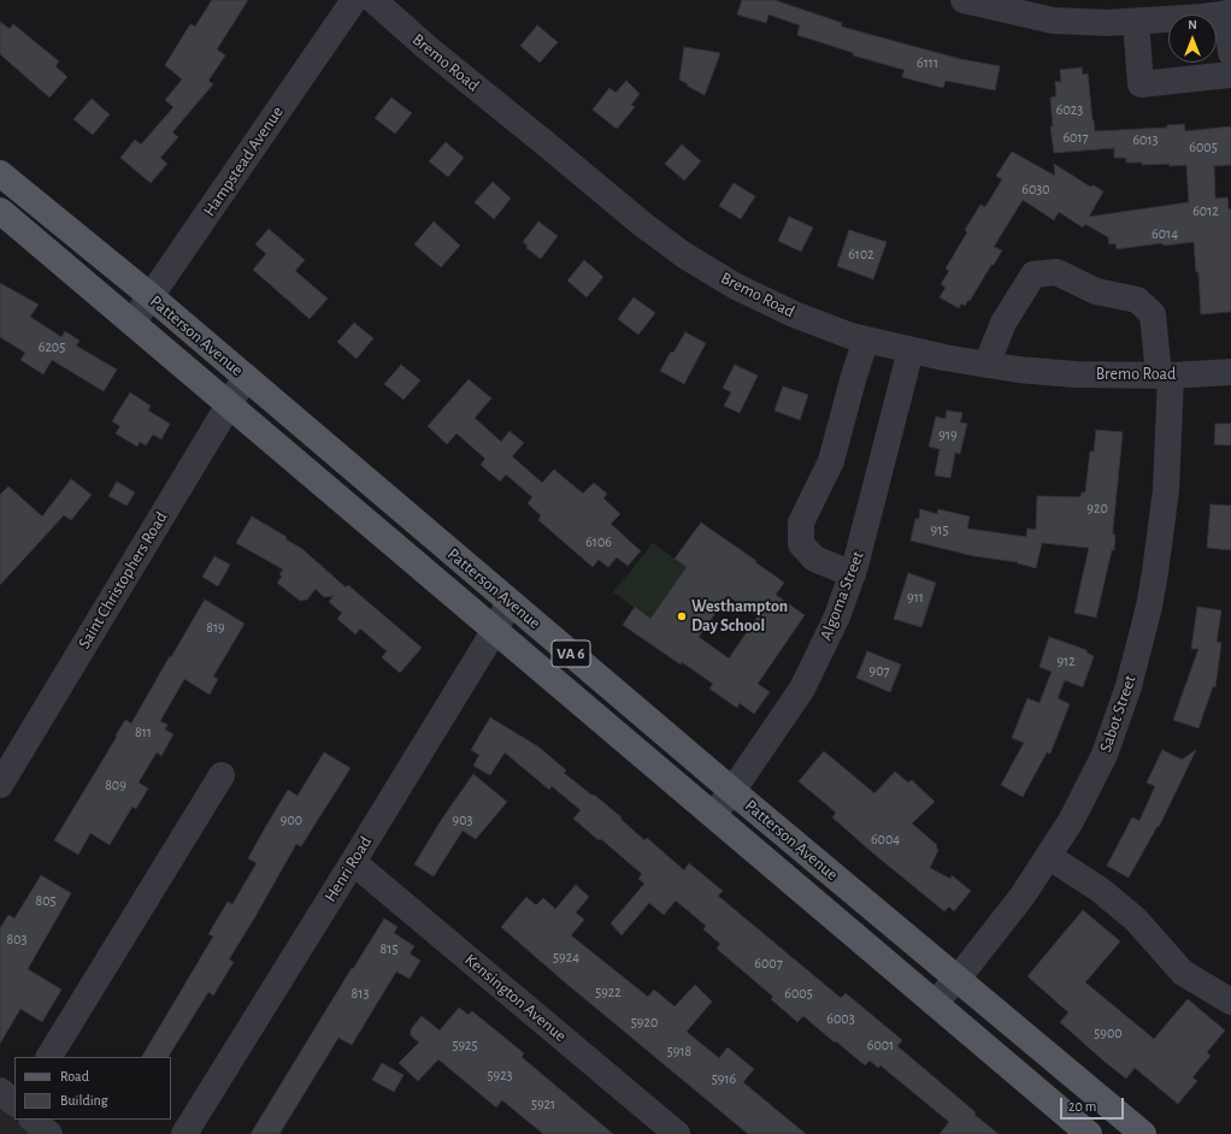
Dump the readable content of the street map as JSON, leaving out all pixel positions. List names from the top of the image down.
{
  "streets": {
    "main road": ["Patterson Avenue", "VA 6"],
    "street": [
      "Bremo Road",
      "Hampstead Avenue",
      "Saint Christophers Road",
      "Algoma Street",
      "Sabot Street",
      "Henri Road",
      "Kensington Avenue"
    ]
  },
  "crossings": [
    ["Bremo Road", "Algoma Street"],
    ["Bremo Road", "Sabot Street"],
    ["Hampstead Avenue", "Patterson Avenue"],
    ["Patterson Avenue", "Saint Christophers Road"],
    ["Patterson Avenue", "Algoma Street"],
    ["Patterson Avenue", "Sabot Street"],
    ["Patterson Avenue", "Henri Road"],
    ["Henri Road", "Kensington Avenue"]
  ],
  "places": ["Westhampton Day School"],
  "house_numbers": [
    "6111",
    "6023",
    "6017",
    "6013",
    "6005",
    "6030",
    "6012",
    "6014",
    "6102",
    "6205",
    "919",
    "920",
    "915",
    "6106",
    "911",
    "819",
    "912",
    "907",
    "811",
    "809",
    "900",
    "903",
    "6004",
    "805",
    "803",
    "815",
    "5924",
    "6007",
    "5922",
    "813",
    "6005",
    "6003",
    "5920",
    "5900",
    "5925",
    "6001",
    "5918",
    "5923",
    "5916",
    "5921"
  ],
  "legend": ["Road", "Building"],
  "scale_bar": "20 m",
  "north": "top"
}
